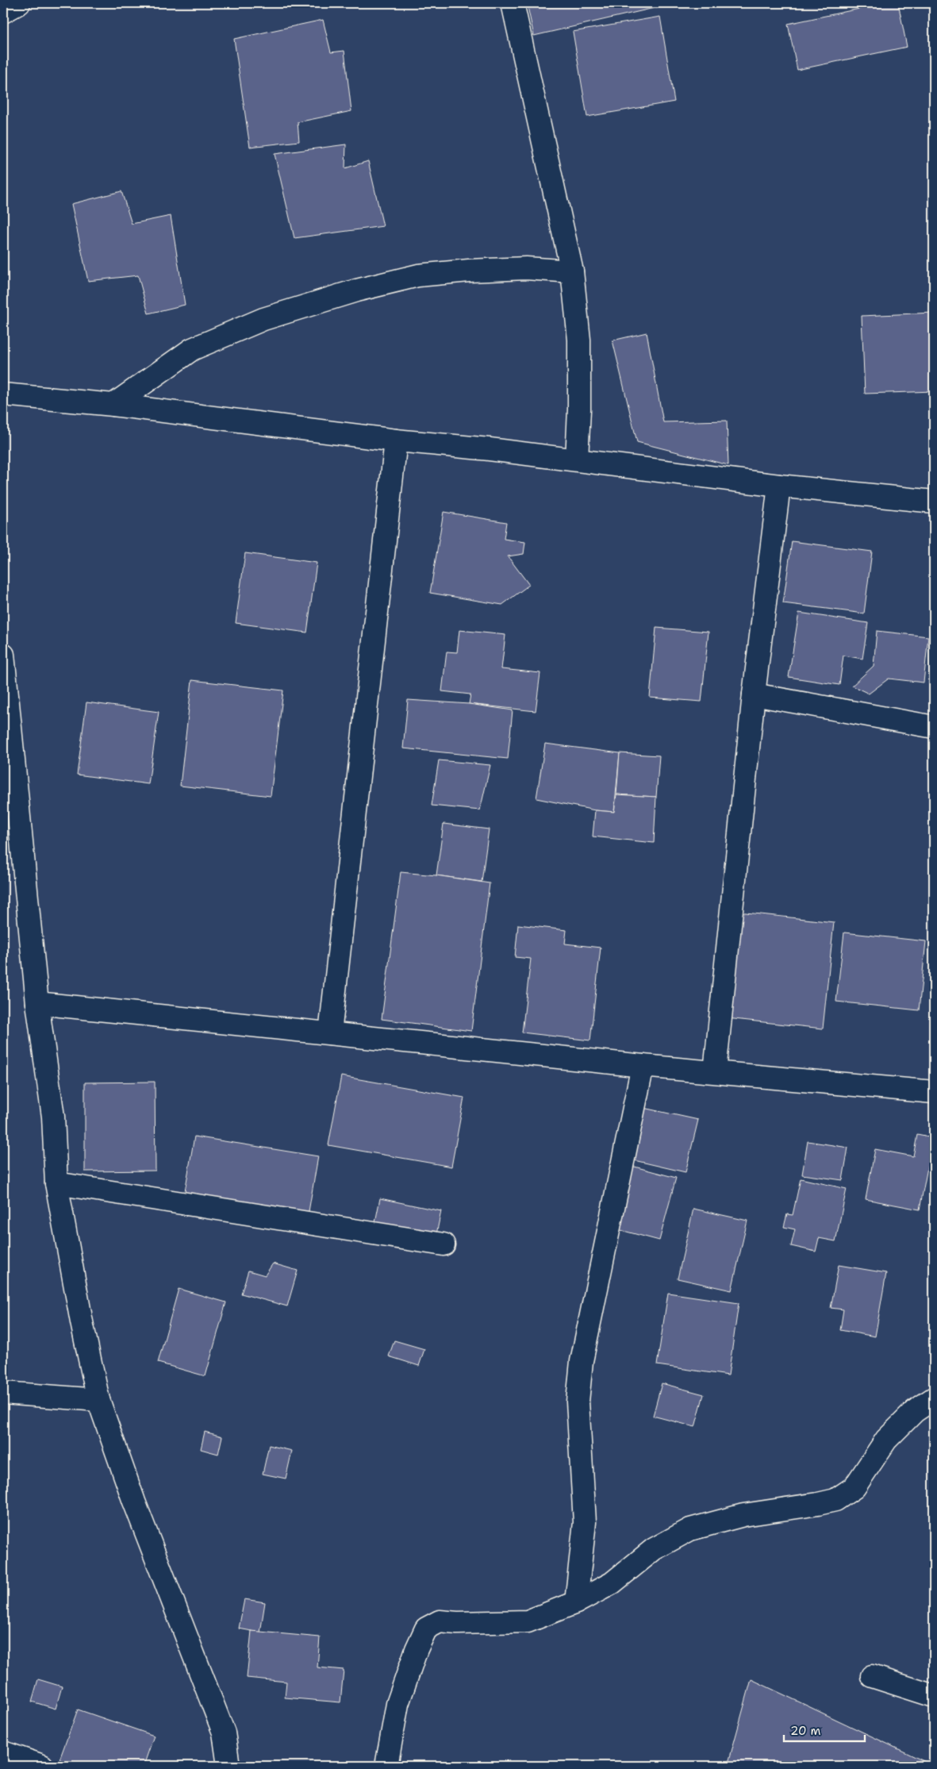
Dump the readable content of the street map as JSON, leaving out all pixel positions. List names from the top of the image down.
{
  "scale_bar": "20 m"
}
